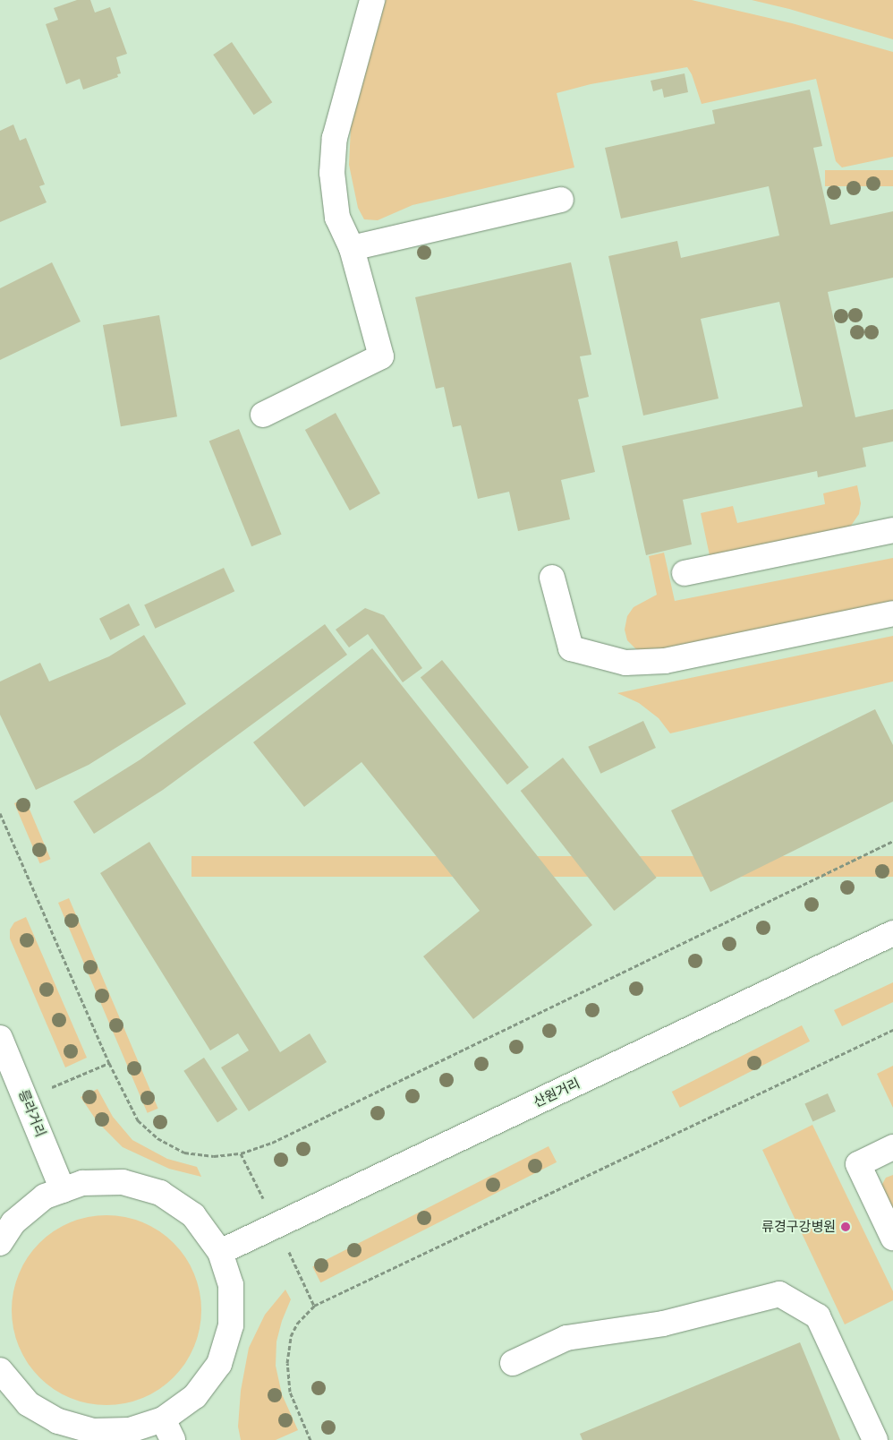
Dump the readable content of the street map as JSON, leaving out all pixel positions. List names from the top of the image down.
{
  "streets": {
    "main road": ["산원거리", "릉라거리"]
  },
  "places": ["류경구강병원"]
}
